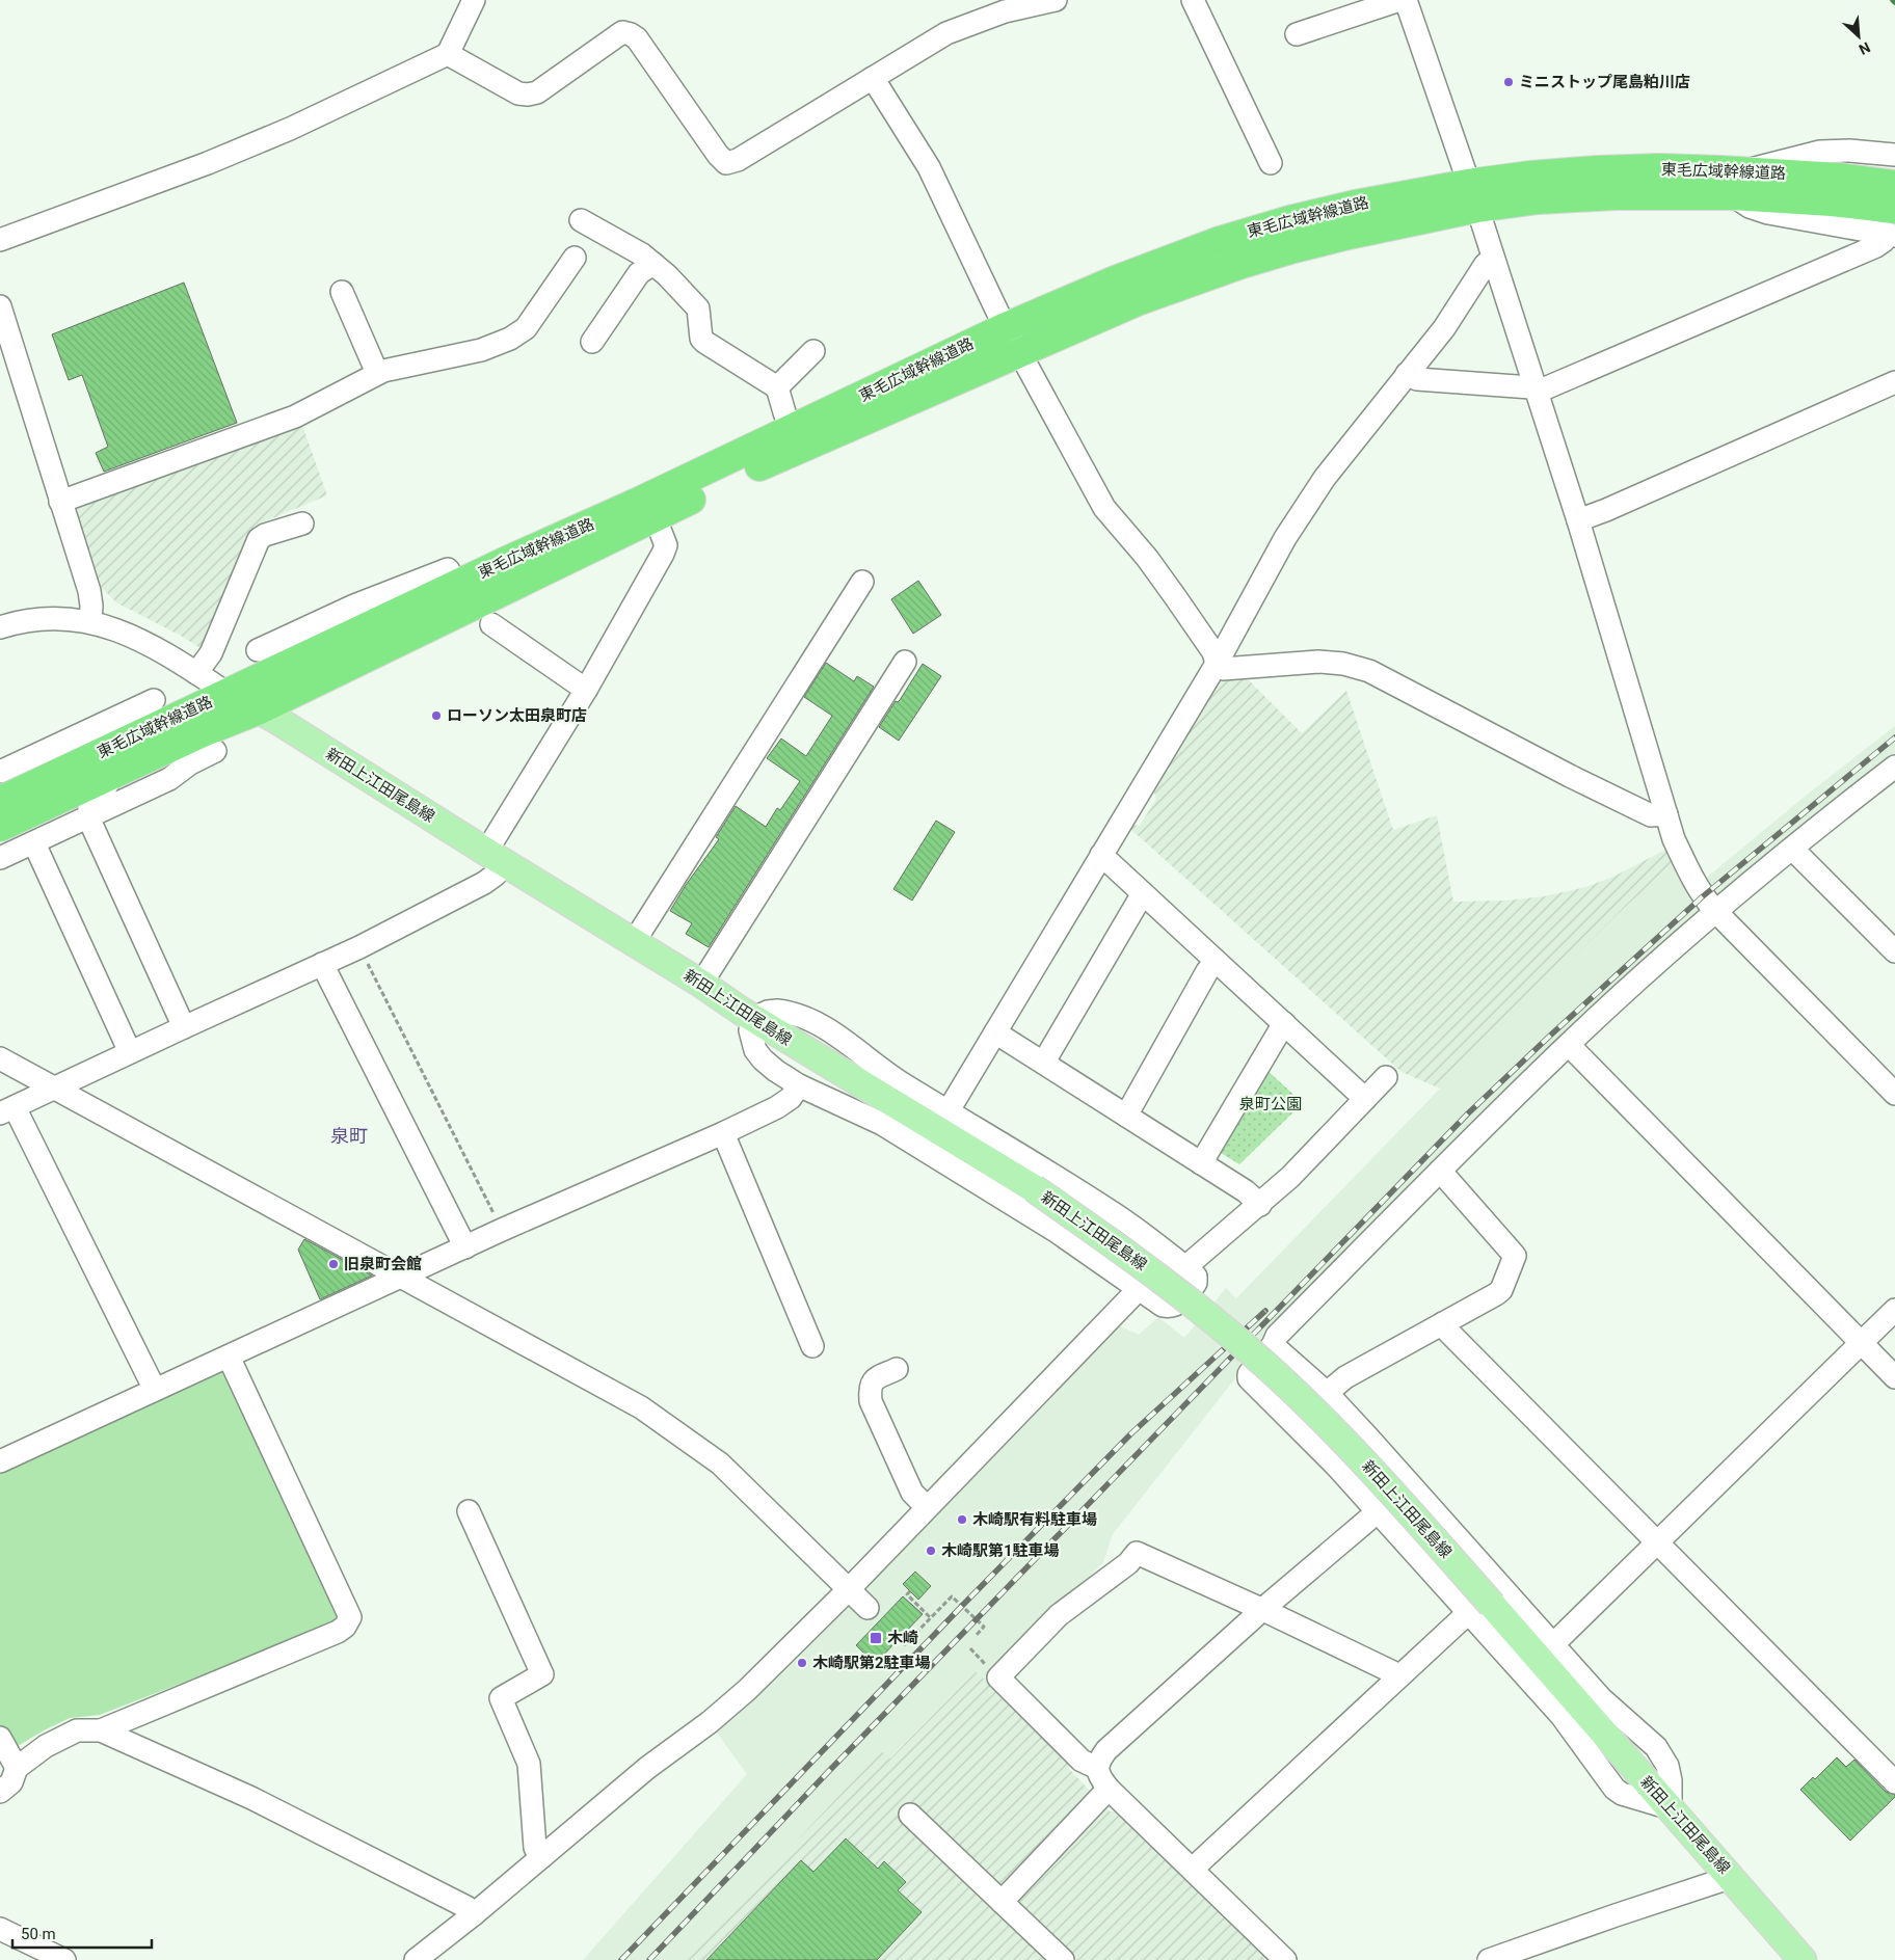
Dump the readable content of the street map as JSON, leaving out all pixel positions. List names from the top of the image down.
{
  "streets": {
    "highway": ["東毛広域幹線道路"],
    "main road": ["新田上江田尾島線"]
  },
  "crossings": [
    ["東毛広域幹線道路", "新田上江田尾島線"]
  ],
  "districts": ["泉町"],
  "parks": ["泉町公園"],
  "places": {
    "other": [
      "ミニストップ尾島粕川店",
      "ローソン太田泉町店",
      "旧泉町会館",
      "木崎駅有料駐車場",
      "木崎駅第1駐車場",
      "木崎駅第2駐車場"
    ],
    "transit": ["木崎"]
  },
  "scale_bar": "50 m",
  "north": "bottom right"
}
